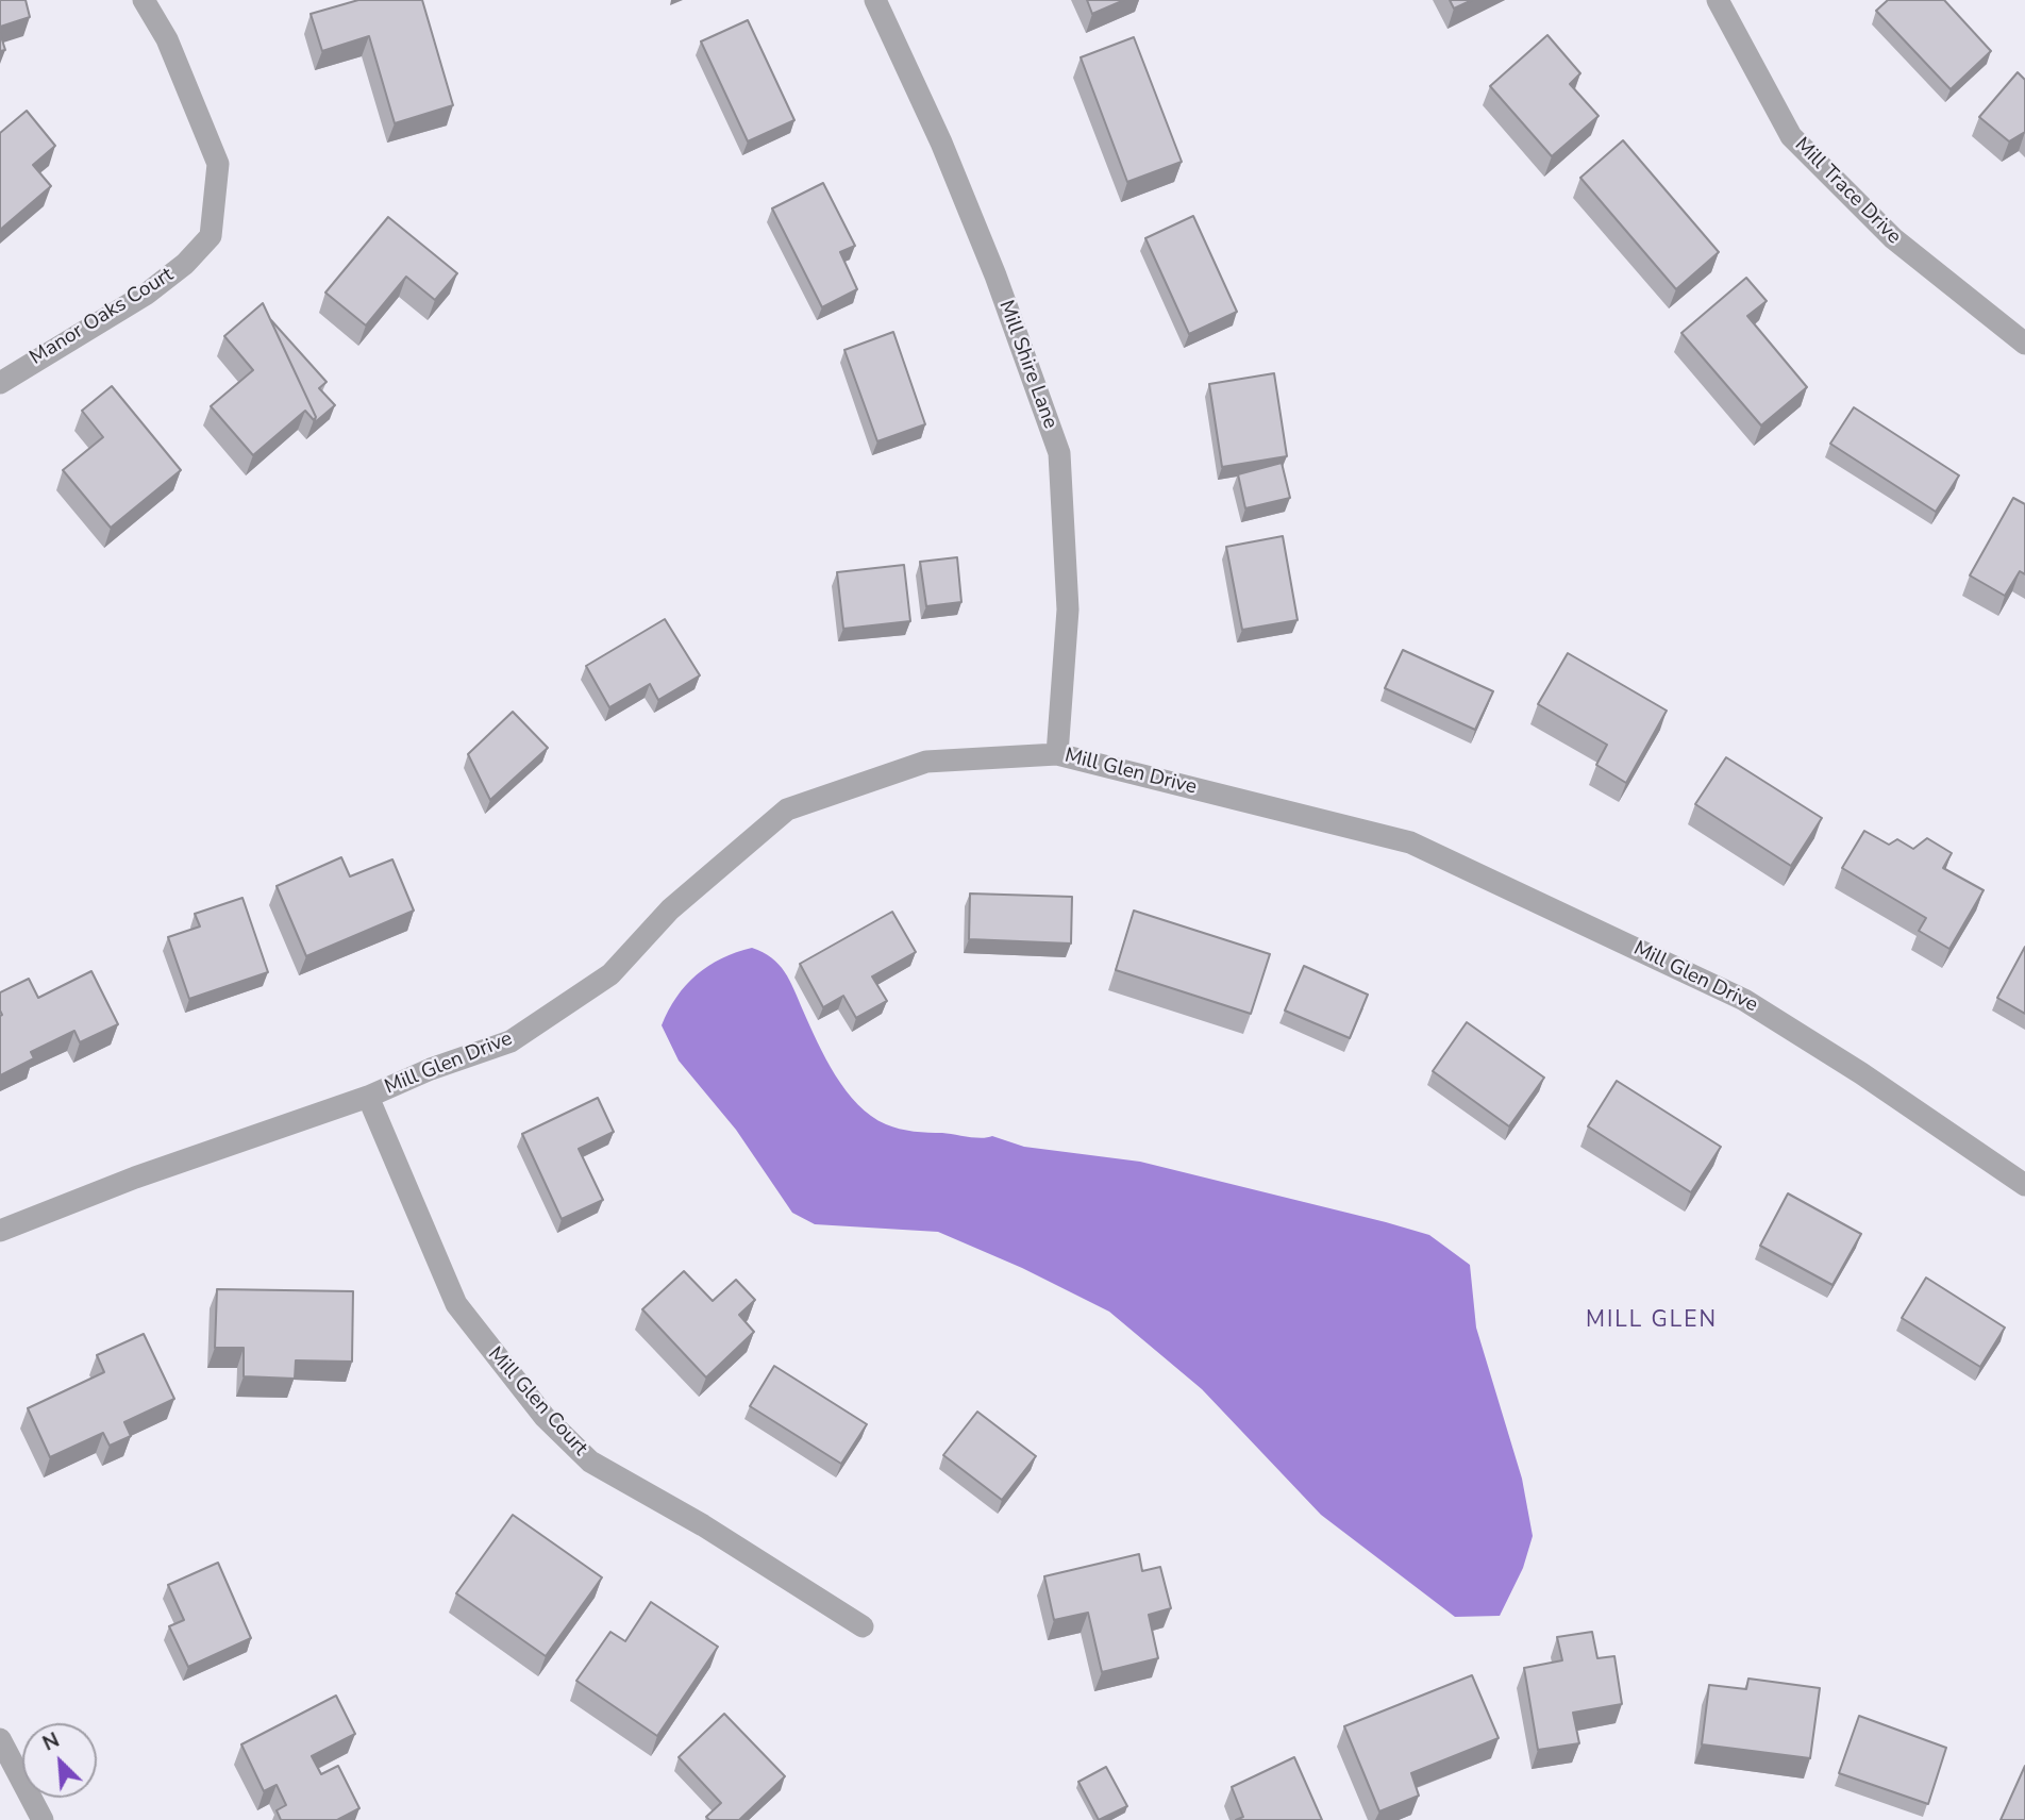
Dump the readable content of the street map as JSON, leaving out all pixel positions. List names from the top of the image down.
{
  "streets": {
    "street": [
      "Mill Trace Drive",
      "Manor Oaks Court",
      "Mill Shire Lane",
      "Mill Glen Drive",
      "Mill Glen Court"
    ]
  },
  "crossings": [
    ["Mill Shire Lane", "Mill Glen Drive"],
    ["Mill Glen Drive", "Mill Glen Court"]
  ],
  "districts": ["MILL GLEN"],
  "north": "top left"
}
